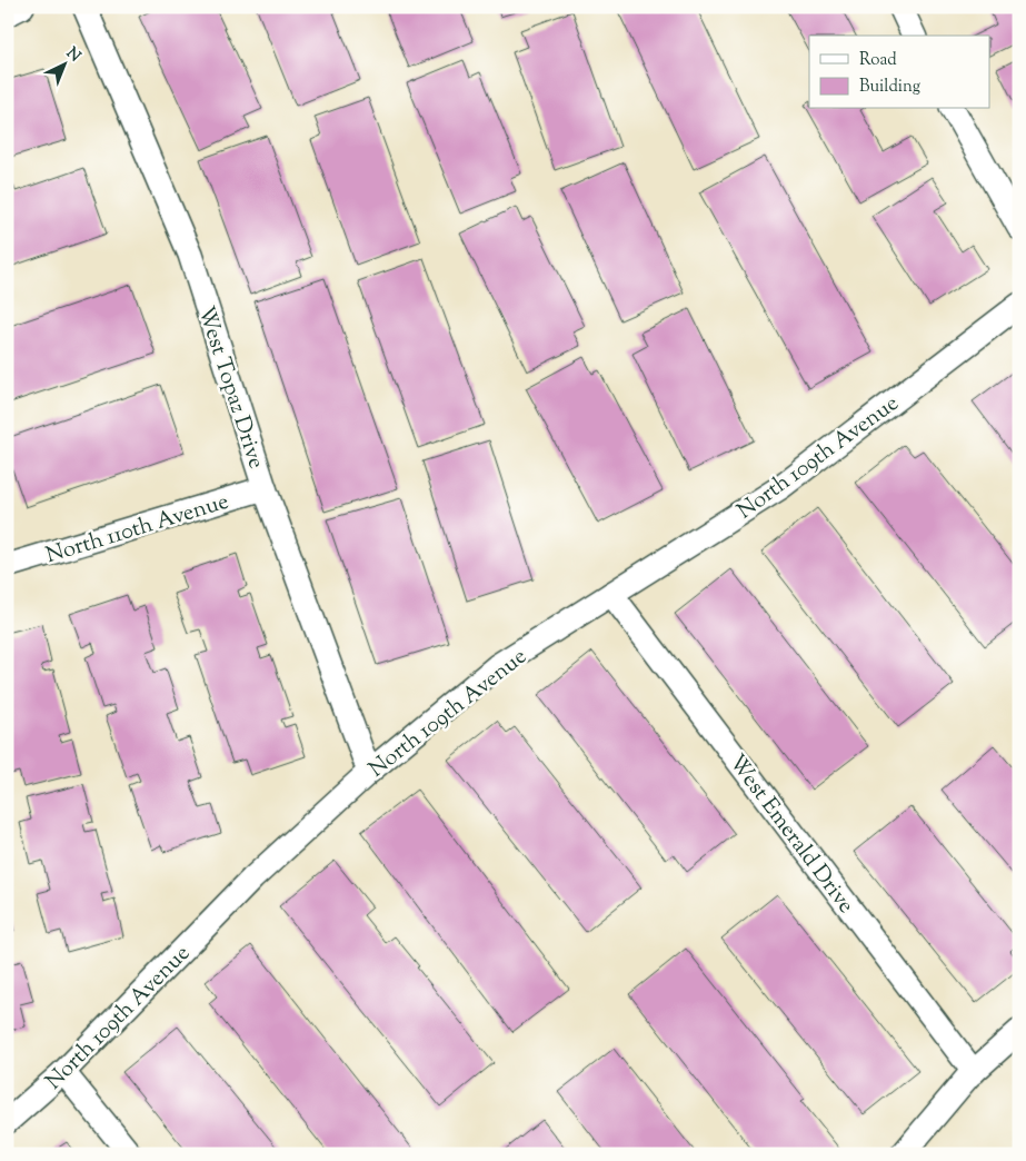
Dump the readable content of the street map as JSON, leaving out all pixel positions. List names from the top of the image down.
{
  "streets": {
    "street": [
      "West Topaz Drive",
      "North 109th Avenue",
      "North 110th Avenue",
      "West Emerald Drive"
    ]
  },
  "crossings": [
    ["West Topaz Drive", "North 109th Avenue"],
    ["West Topaz Drive", "North 110th Avenue"],
    ["North 109th Avenue", "West Emerald Drive"]
  ],
  "legend": ["Road", "Building"],
  "north": "top right"
}
